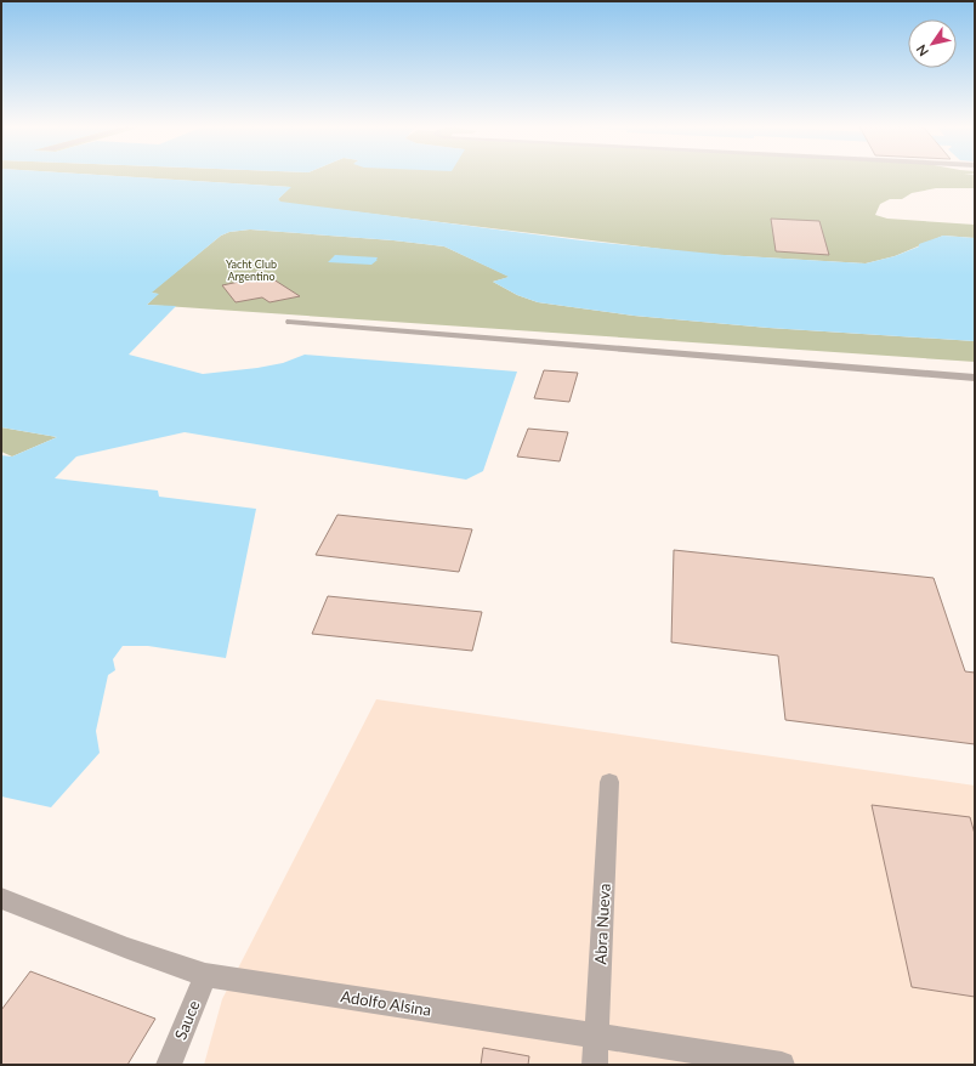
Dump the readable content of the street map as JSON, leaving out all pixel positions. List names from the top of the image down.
{
  "streets": {
    "street": ["Abra Nueva", "Adolfo Alsina", "Sauce"]
  },
  "crossings": [
    ["Abra Nueva", "Adolfo Alsina"],
    ["Adolfo Alsina", "Sauce"]
  ],
  "parks": ["Yacht Club Argentino"],
  "north": "bottom left"
}
